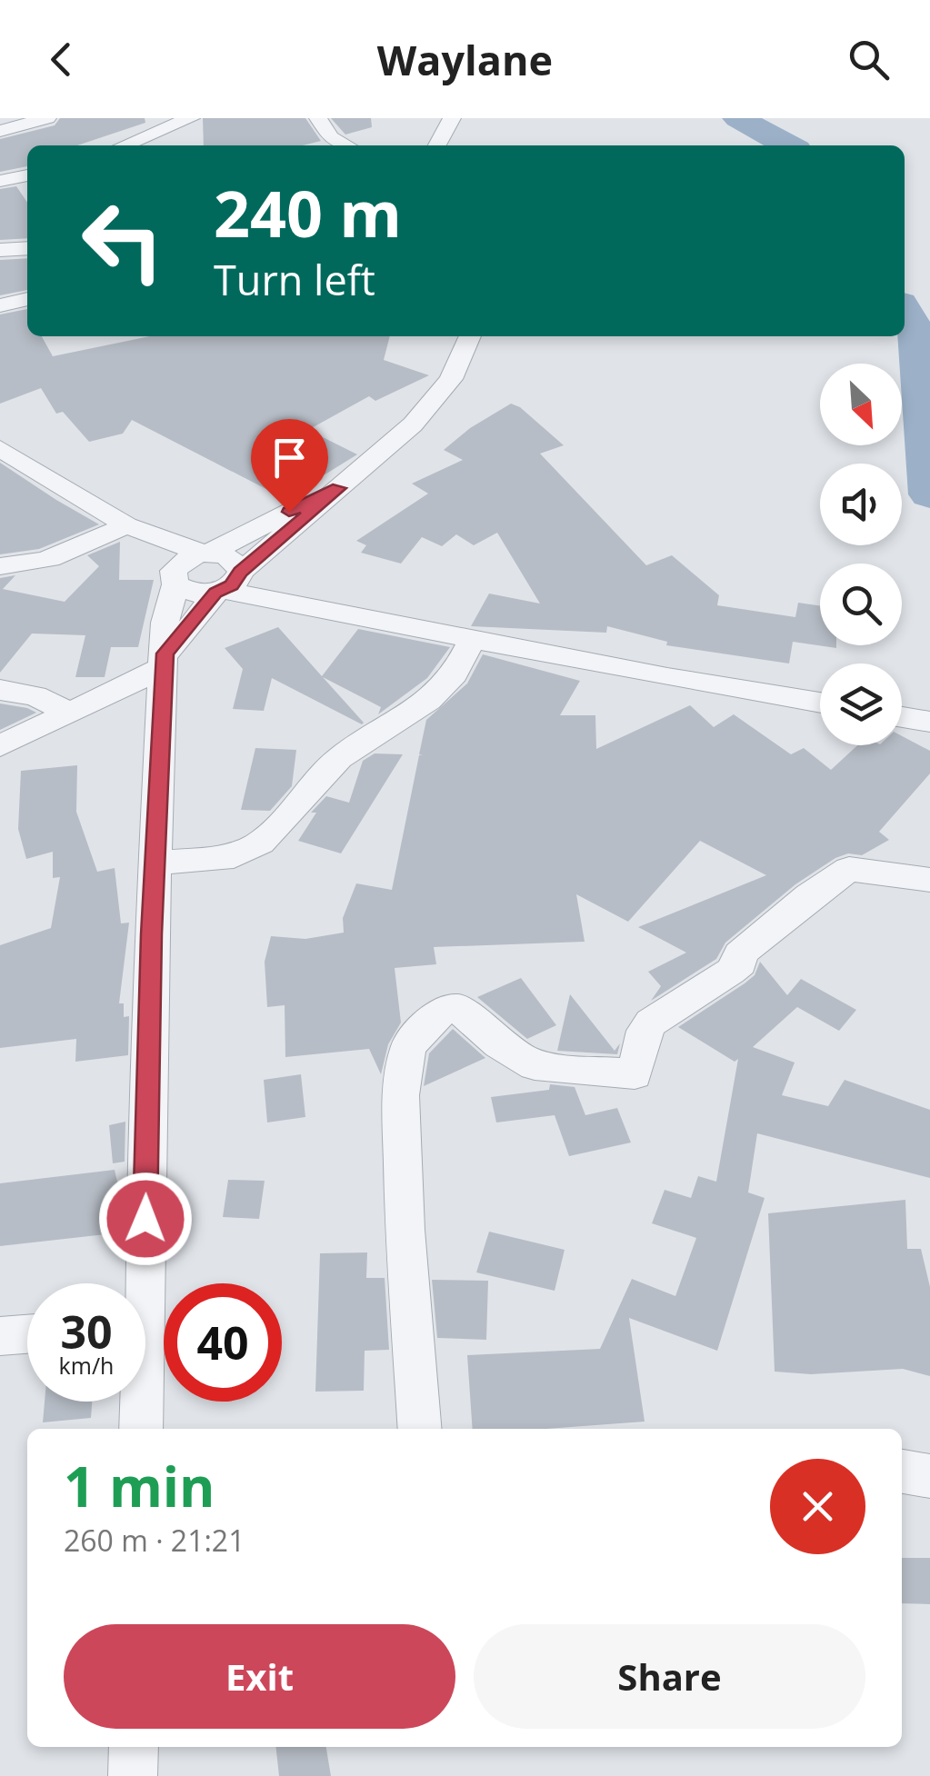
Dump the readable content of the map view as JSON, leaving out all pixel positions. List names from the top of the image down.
{
  "north": "bottom right",
  "page": {
    "header": "Waylane",
    "turn": ["240 m", "Turn left"],
    "speed": "30 km/h",
    "limit": "40",
    "heading": ["1 min", "260 m · 21:21"],
    "buttons": ["Exit", "Share"]
  }
}
